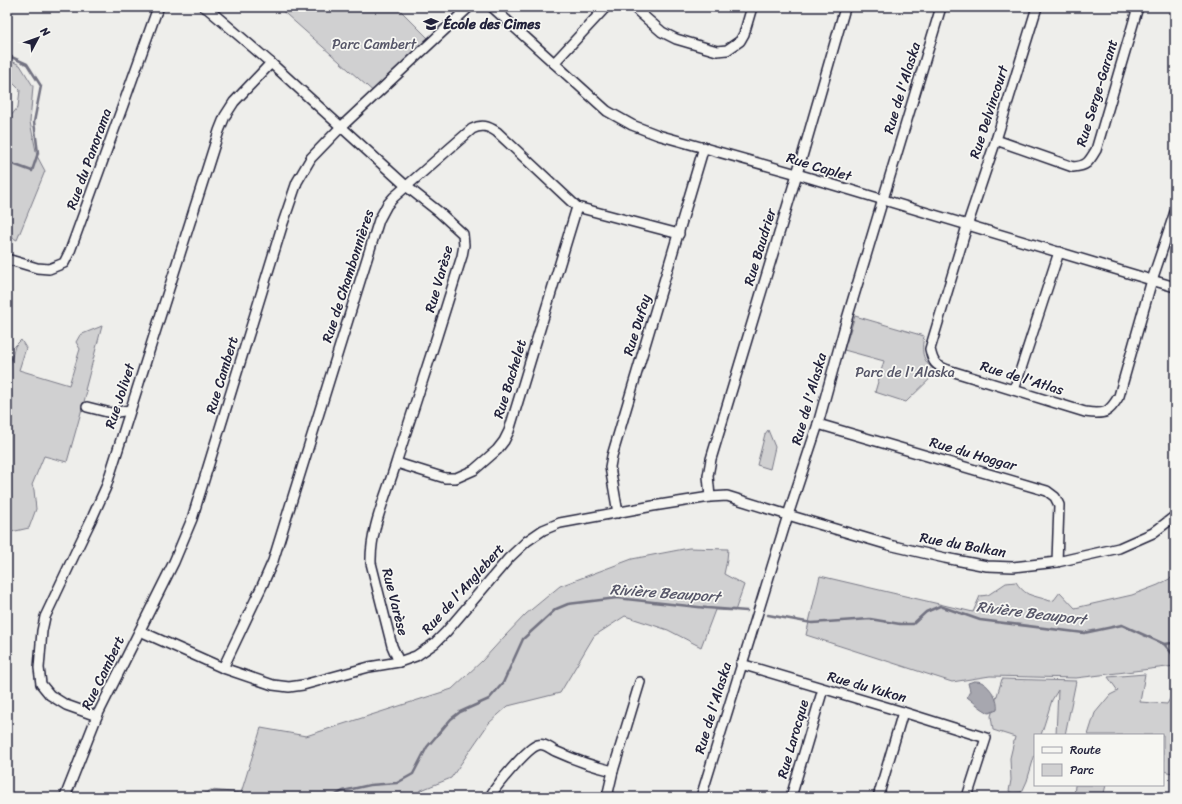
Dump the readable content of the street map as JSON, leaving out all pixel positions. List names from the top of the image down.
{
  "streets": {
    "street": [
      "Rue de l'Alaska",
      "Rue Serge-Garant",
      "Rue Delvincourt",
      "Rue du Panorama",
      "Rue Caplet",
      "Rue Baudrier",
      "Rue de Chambonnières",
      "Rue Varèse",
      "Rue Dufay",
      "Rue Cambert",
      "Rue de l'Atlas",
      "Rue Bachelet",
      "Rue Jolivet",
      "Rue du Hoggar",
      "Rue du Balkan",
      "Rue de l'Anglebert",
      "Rue du Yukon",
      "Rue Larocque"
    ]
  },
  "crossings": [
    ["Rue de l'Alaska", "Rue Caplet"],
    ["Rue de l'Alaska", "Rue du Hoggar"],
    ["Rue de l'Alaska", "Rue du Balkan"],
    ["Rue de l'Alaska", "Rue de l'Anglebert"],
    ["Rue de l'Alaska", "Rue du Yukon"],
    ["Rue Serge-Garant", "Rue Delvincourt"],
    ["Rue Delvincourt", "Rue Caplet"],
    ["Rue Delvincourt", "Rue de l'Atlas"],
    ["Rue Caplet", "Rue Baudrier"],
    ["Rue Caplet", "Rue Dufay"],
    ["Rue Caplet", "Rue de l'Atlas"],
    ["Rue Baudrier", "Rue de l'Anglebert"],
    ["Rue de Chambonnières", "Rue Varèse"],
    ["Rue de Chambonnières", "Rue Dufay"],
    ["Rue de Chambonnières", "Rue Bachelet"],
    ["Rue de Chambonnières", "Rue de l'Anglebert"],
    ["Rue Varèse", "Rue Cambert"],
    ["Rue Varèse", "Rue Bachelet"],
    ["Rue Varèse", "Rue Jolivet"],
    ["Rue Varèse", "Rue de l'Anglebert"],
    ["Rue Dufay", "Rue de l'Anglebert"],
    ["Rue Cambert", "Rue Jolivet"],
    ["Rue Cambert", "Rue de l'Anglebert"],
    ["Rue du Hoggar", "Rue du Balkan"],
    ["Rue du Balkan", "Rue de l'Anglebert"],
    ["Rue du Yukon", "Rue Larocque"]
  ],
  "water": ["Rivière Beauport"],
  "parks": ["Parc Cambert", "Parc de l'Alaska"],
  "places": {
    "school or university": ["École des Cimes"]
  },
  "legend": ["Route", "Parc"],
  "north": "top right"
}
